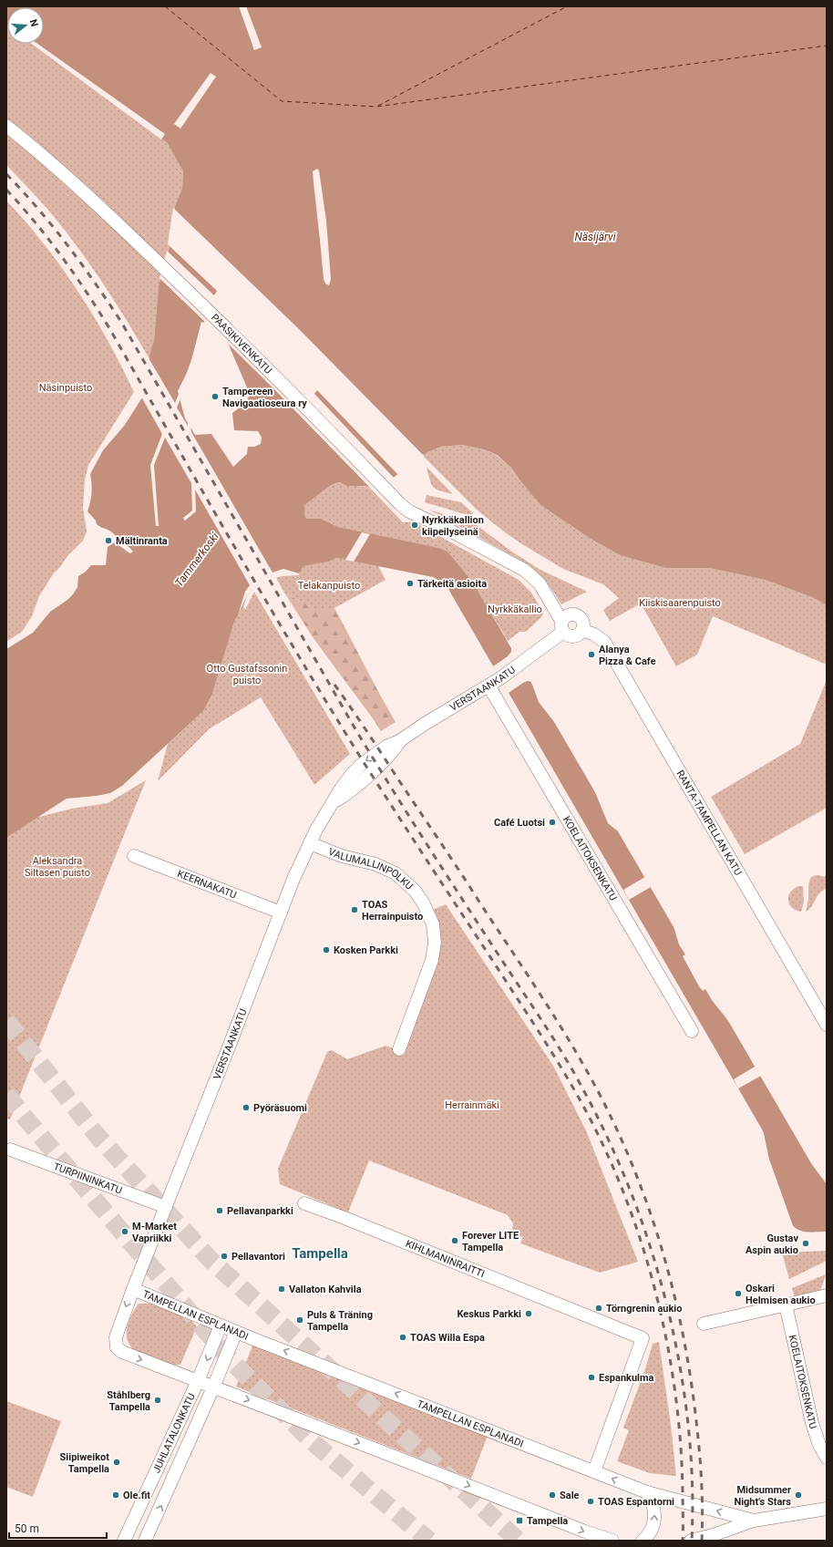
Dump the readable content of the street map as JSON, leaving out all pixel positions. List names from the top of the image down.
{
  "streets": {
    "street": [
      "PAASIKIVENKATU",
      "VERSTAANKATU",
      "RANTA-TAMPELLAN KATU",
      "KOELAITOKSENKATU",
      "VALUMALLINPOLKU",
      "KEERNAKATU",
      "TURPIININKATU",
      "KIHLMANINRAITTI",
      "TAMPELLAN ESPLANADI",
      "JUHLATALONKATU"
    ]
  },
  "crossings": [
    ["PAASIKIVENKATU", "VERSTAANKATU"],
    ["PAASIKIVENKATU", "RANTA-TAMPELLAN KATU"],
    ["VERSTAANKATU", "RANTA-TAMPELLAN KATU"],
    ["VERSTAANKATU", "KOELAITOKSENKATU"],
    ["VERSTAANKATU", "VALUMALLINPOLKU"],
    ["VERSTAANKATU", "KEERNAKATU"],
    ["VERSTAANKATU", "TURPIININKATU"],
    ["VERSTAANKATU", "TAMPELLAN ESPLANADI"],
    ["KIHLMANINRAITTI", "TAMPELLAN ESPLANADI"],
    ["TAMPELLAN ESPLANADI", "JUHLATALONKATU"]
  ],
  "districts": ["Tampella"],
  "water": ["Näsijärvi", "Tammerkoski"],
  "parks": [
    "Näsinpuisto",
    "Telakanpuisto",
    "Kiiskisaarenpuisto",
    "Nyrkkäkallio",
    "Otto Gustafssonin puisto",
    "Aleksandra Siltasen puisto",
    "Herrainmäki"
  ],
  "places": {
    "other": [
      "Tampereen Navigaatioseura ry",
      "Nyrkkäkallion kiipeilyseinä",
      "Mältinranta",
      "Tärkeitä asioita",
      "Alanya Pizza & Cafe",
      "Café Luotsi",
      "TOAS Herrainpuisto",
      "Kosken Parkki",
      "Pyöräsuomi",
      "Pellavanparkki",
      "M-Market Vapriikki",
      "Forever LITE Tampella",
      "Gustav Aspin aukio",
      "Pellavantori",
      "Vallaton Kahvila",
      "Oskari Helmisen aukio",
      "Törngrenin aukio",
      "Keskus Parkki",
      "Puls & Träning Tampella",
      "TOAS Willa Espa",
      "Espankulma",
      "Ståhlberg Tampella",
      "Siipiweikot Tampella",
      "Ole.fit",
      "Sale",
      "Midsummer Night's Stars",
      "TOAS Espantorni"
    ],
    "transit": ["Tampella"]
  },
  "scale_bar": "50 m",
  "north": "right"
}
